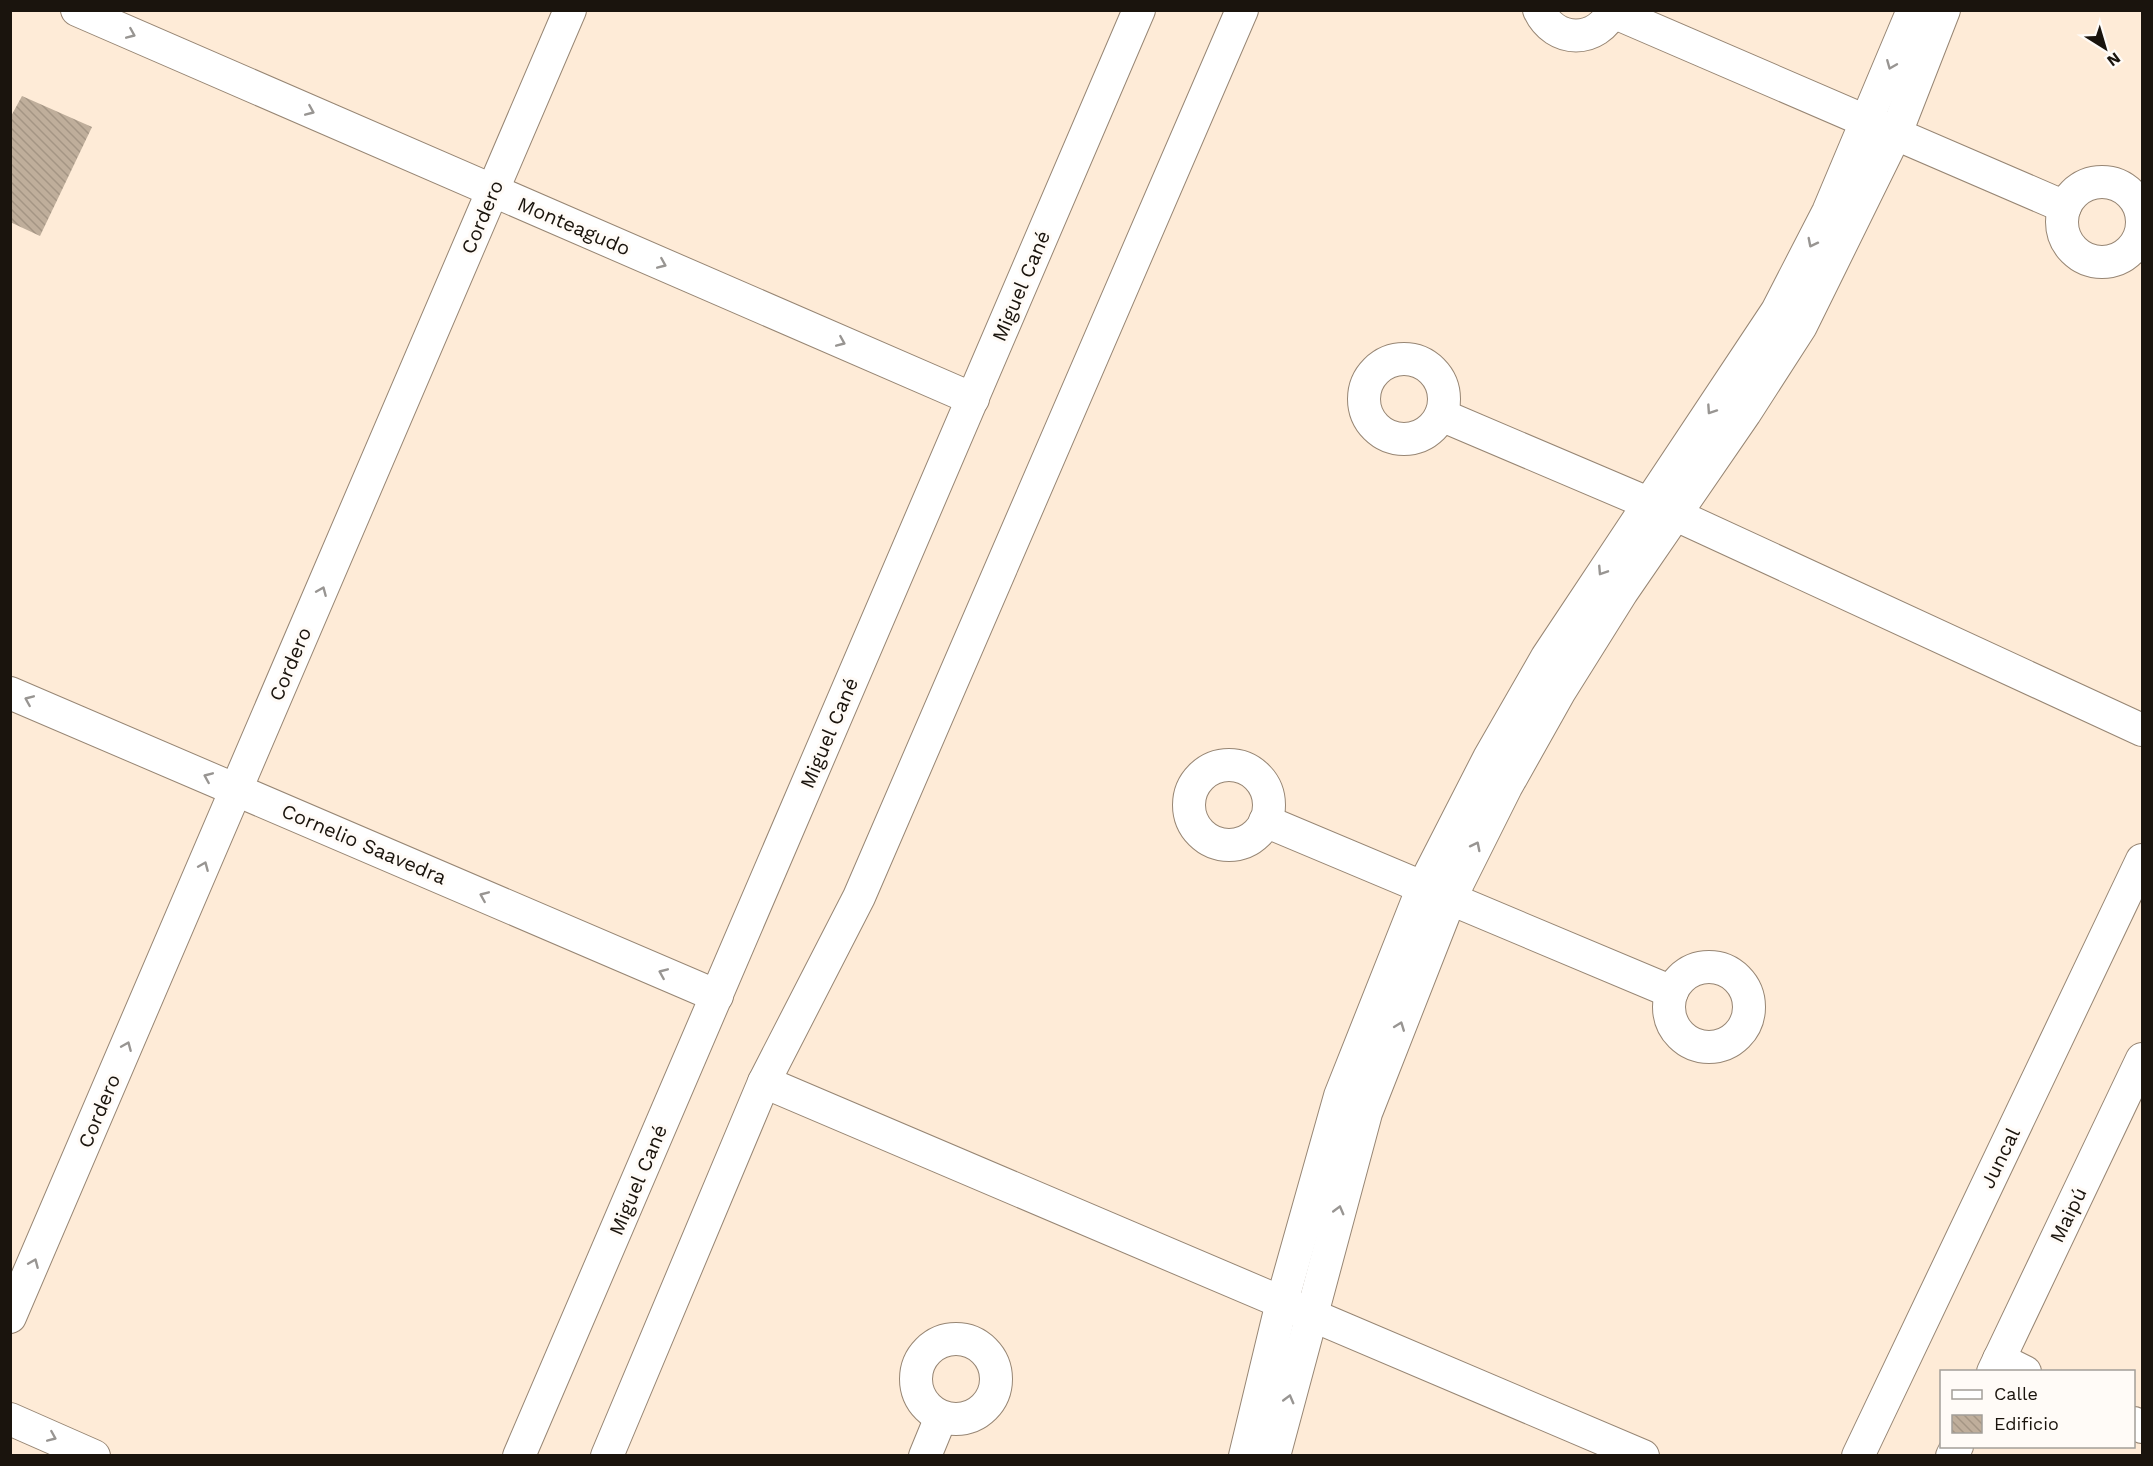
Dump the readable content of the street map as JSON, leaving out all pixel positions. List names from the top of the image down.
{
  "streets": {
    "street": [
      "Cordero",
      "Monteagudo",
      "Miguel Cané",
      "Cornelio Saavedra",
      "Juncal",
      "Maipú"
    ]
  },
  "crossings": [
    ["Cordero", "Monteagudo"],
    ["Cordero", "Cornelio Saavedra"],
    ["Monteagudo", "Miguel Cané"],
    ["Miguel Cané", "Cornelio Saavedra"]
  ],
  "one_way": ["Cordero", "Monteagudo", "Cornelio Saavedra"],
  "legend": ["Calle", "Edificio"],
  "north": "bottom right"
}
